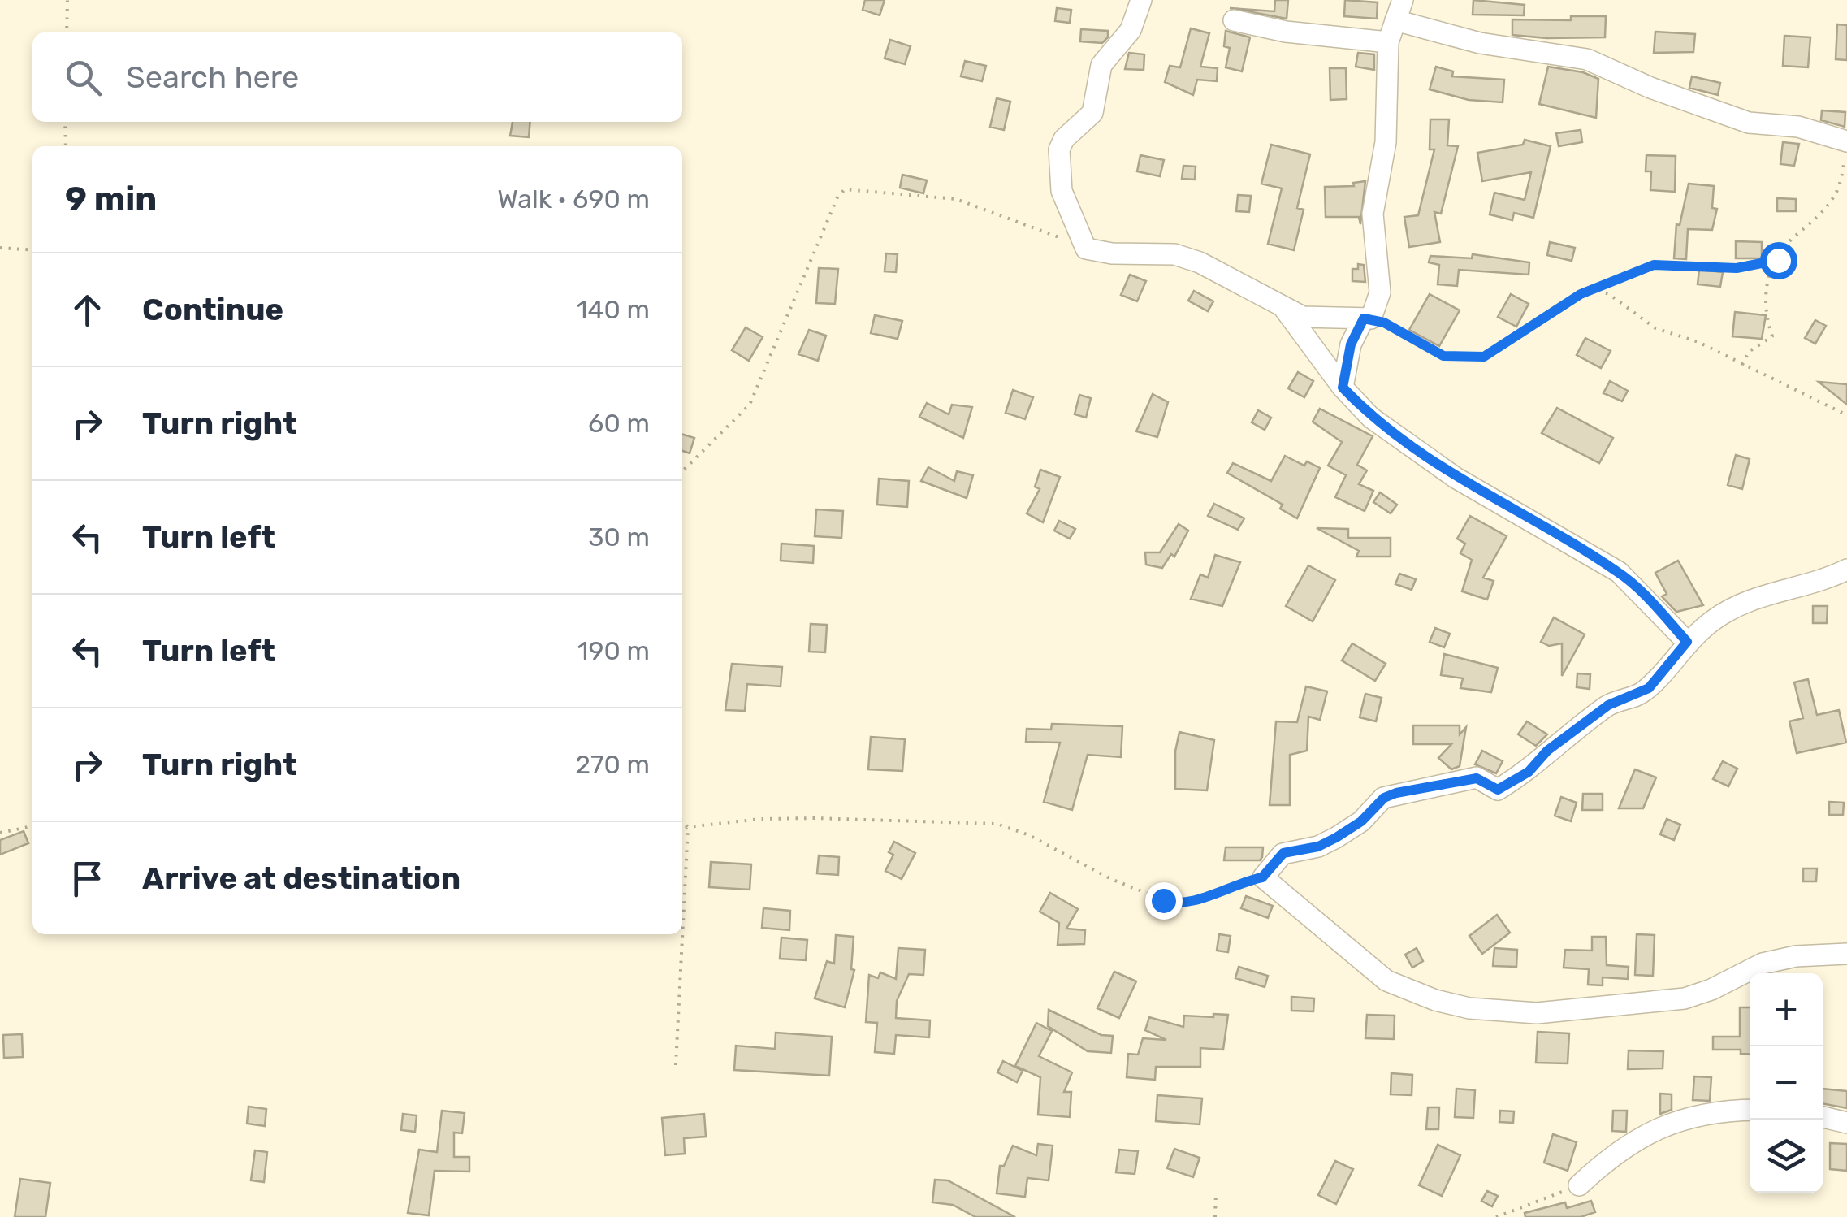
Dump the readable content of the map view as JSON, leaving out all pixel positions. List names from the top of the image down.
{
  "page": {
    "search": "Search here",
    "heading": ["9 min", "Walk · 690 m"],
    "list": [
      ["Continue", "140 m"],
      ["Turn right", "60 m"],
      ["Turn left", "30 m"],
      ["Turn left", "190 m"],
      ["Turn right", "270 m"],
      "Arrive at destination"
    ],
    "map_buttons": ["+", "−"]
  }
}
